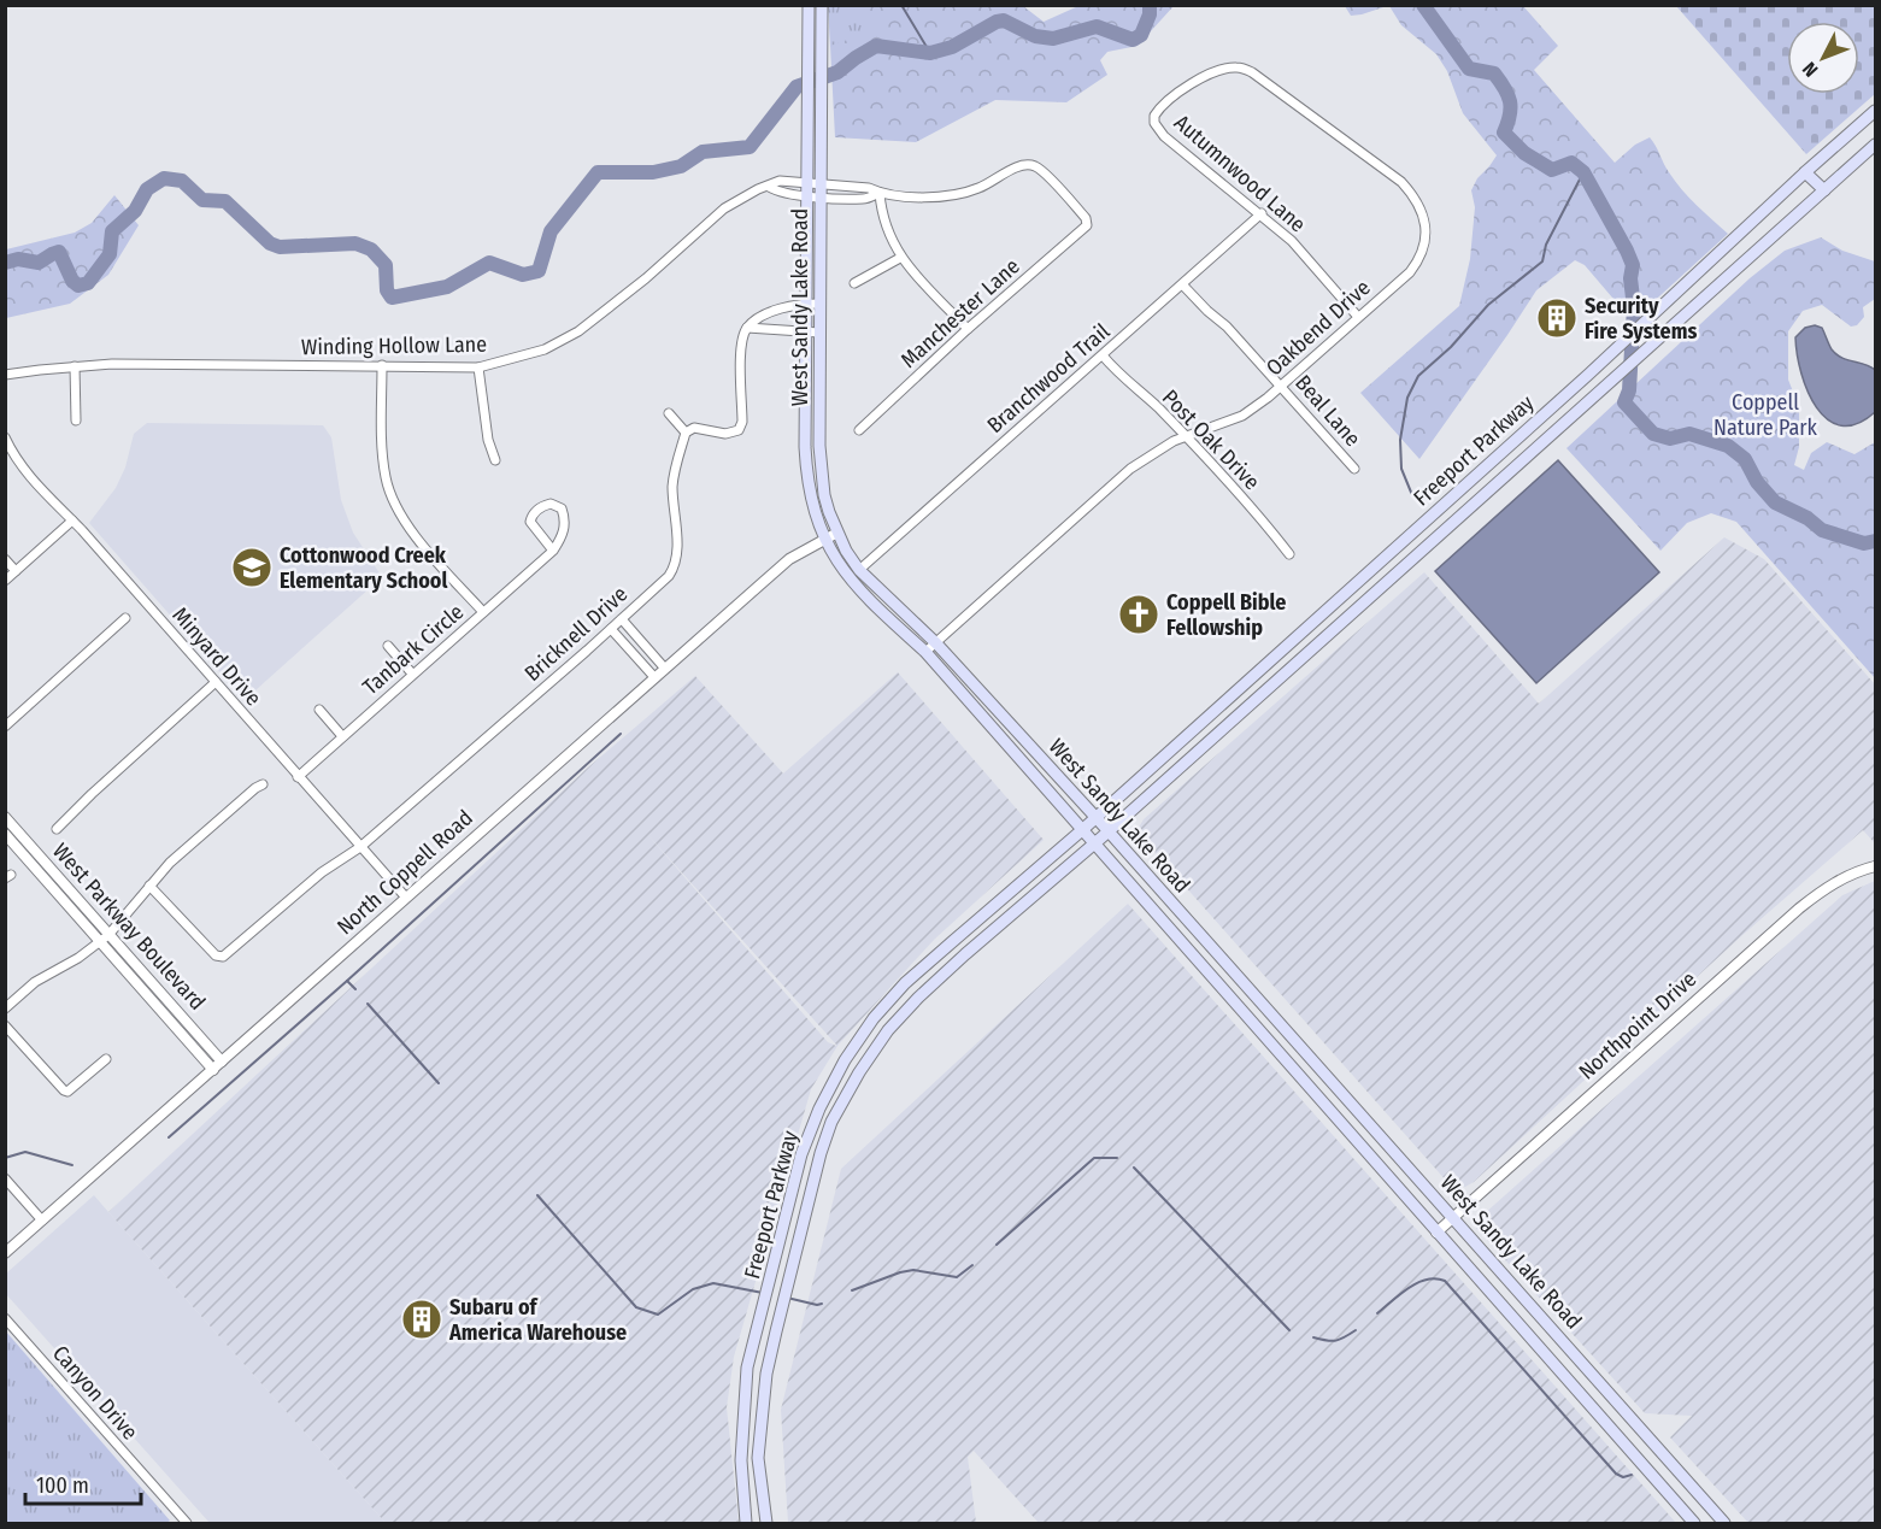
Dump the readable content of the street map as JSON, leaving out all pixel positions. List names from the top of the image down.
{
  "streets": {
    "main road": ["West Sandy Lake Road", "Freeport Parkway"],
    "street": [
      "Autumnwood Lane",
      "Manchester Lane",
      "Oakbend Drive",
      "Winding Hollow Lane",
      "Branchwood Trail",
      "Beal Lane",
      "Post Oak Drive",
      "Bricknell Drive",
      "Tanbark Circle",
      "Minyard Drive",
      "North Coppell Road",
      "West Parkway Boulevard",
      "Northpoint Drive",
      "Canyon Drive"
    ]
  },
  "crossings": [
    ["Autumnwood Lane", "Oakbend Drive"],
    ["Autumnwood Lane", "Branchwood Trail"],
    ["West Sandy Lake Road", "Oakbend Drive"],
    ["West Sandy Lake Road", "Winding Hollow Lane"],
    ["West Sandy Lake Road", "Branchwood Trail"],
    ["West Sandy Lake Road", "Freeport Parkway"],
    ["West Sandy Lake Road", "North Coppell Road"],
    ["West Sandy Lake Road", "Northpoint Drive"],
    ["Manchester Lane", "Winding Hollow Lane"],
    ["Oakbend Drive", "Beal Lane"],
    ["Oakbend Drive", "Post Oak Drive"],
    ["Branchwood Trail", "Beal Lane"],
    ["Branchwood Trail", "Post Oak Drive"],
    ["Bricknell Drive", "Minyard Drive"],
    ["Tanbark Circle", "Minyard Drive"],
    ["Minyard Drive", "North Coppell Road"],
    ["North Coppell Road", "West Parkway Boulevard"]
  ],
  "parks": ["Coppell Nature Park"],
  "places": {
    "building": ["Security Fire Systems", "Subaru of America Warehouse"],
    "school or university": ["Cottonwood Creek Elementary School"],
    "church": ["Coppell Bible Fellowship"]
  },
  "scale_bar": "100 m",
  "north": "bottom left"
}
